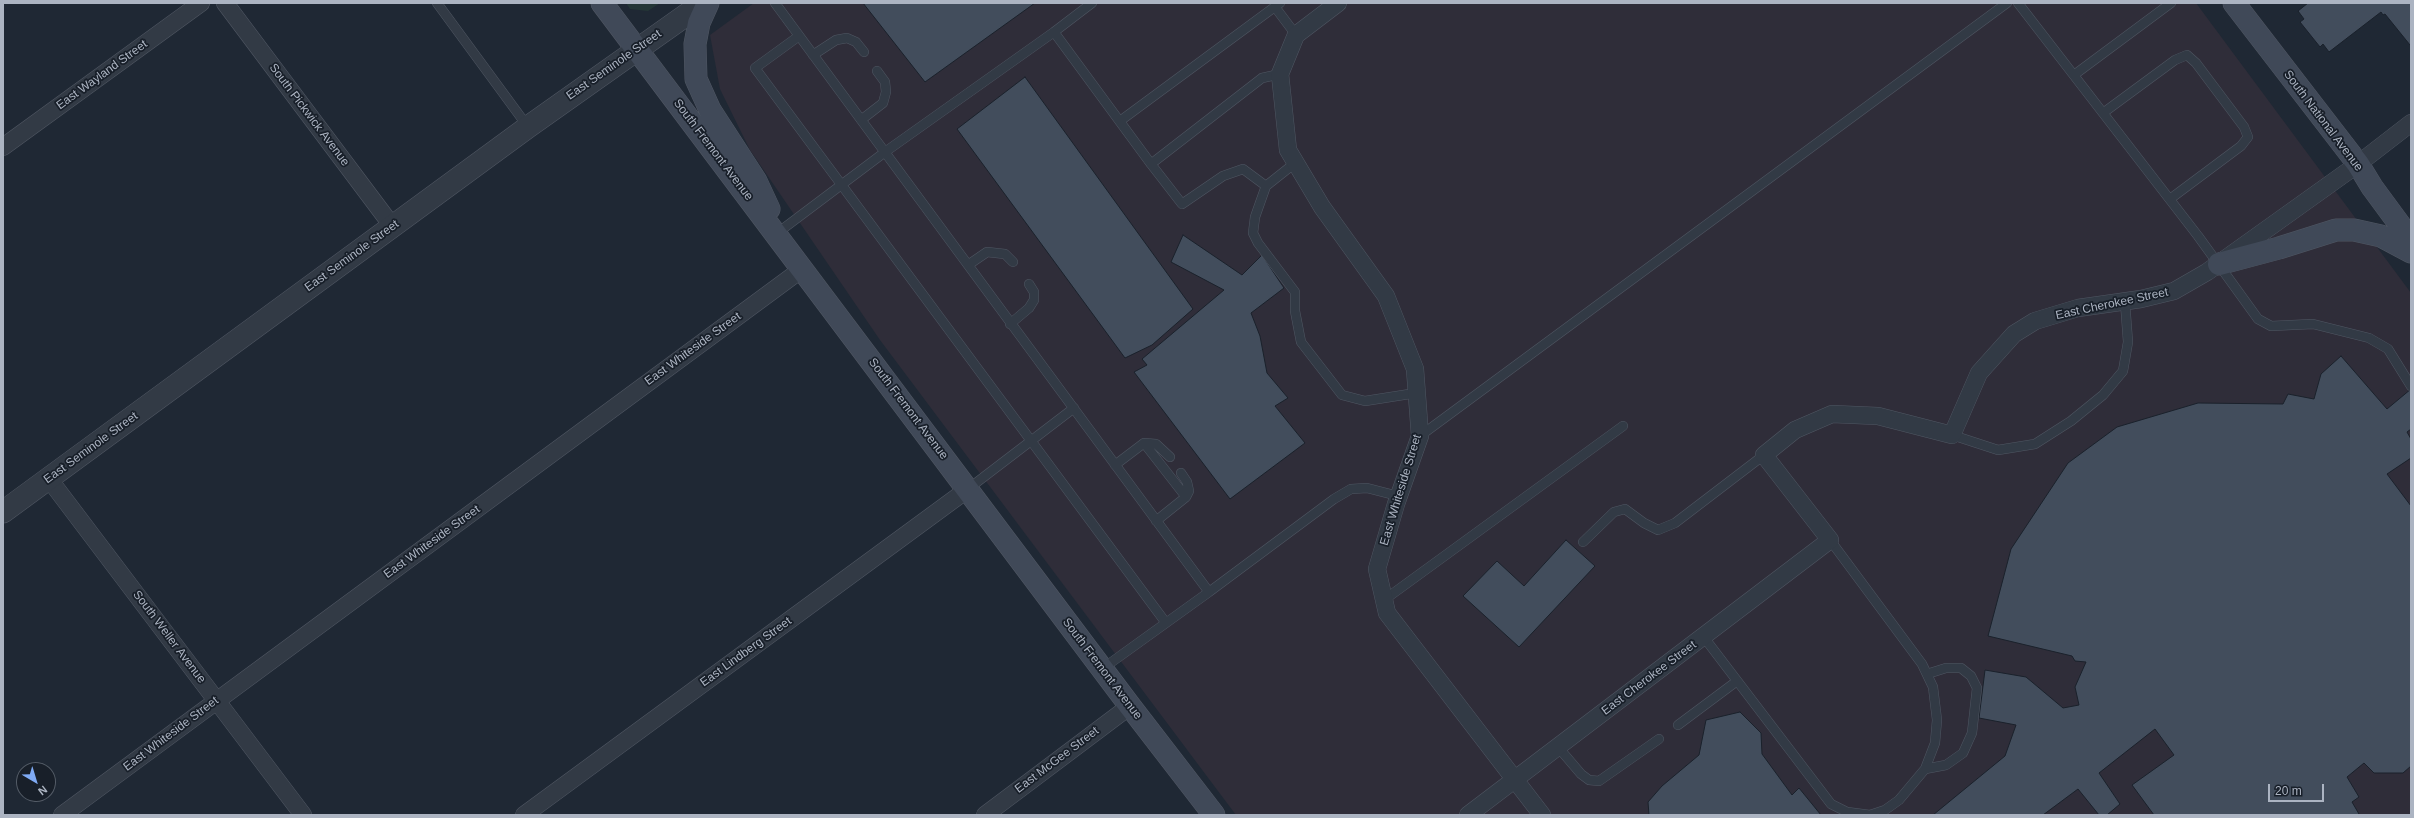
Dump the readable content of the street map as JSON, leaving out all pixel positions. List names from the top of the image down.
{
  "streets": {
    "main road": ["South National Avenue", "South Fremont Avenue"],
    "street": [
      "East Seminole Street",
      "East Wayland Street",
      "South Pickwick Avenue",
      "East Cherokee Street",
      "East Whiteside Street",
      "South Weller Avenue",
      "East Lindberg Street",
      "East McGee Street"
    ]
  },
  "crossings": [
    ["East Seminole Street", "South Pickwick Avenue"],
    ["East Seminole Street", "South Fremont Avenue"],
    ["East Seminole Street", "South Weller Avenue"],
    ["South National Avenue", "East Cherokee Street"],
    ["South Fremont Avenue", "East Whiteside Street"],
    ["South Fremont Avenue", "East Lindberg Street"],
    ["South Fremont Avenue", "East McGee Street"],
    ["East Cherokee Street", "East Whiteside Street"],
    ["East Whiteside Street", "South Weller Avenue"]
  ],
  "scale_bar": "20 m",
  "north": "bottom right"
}
